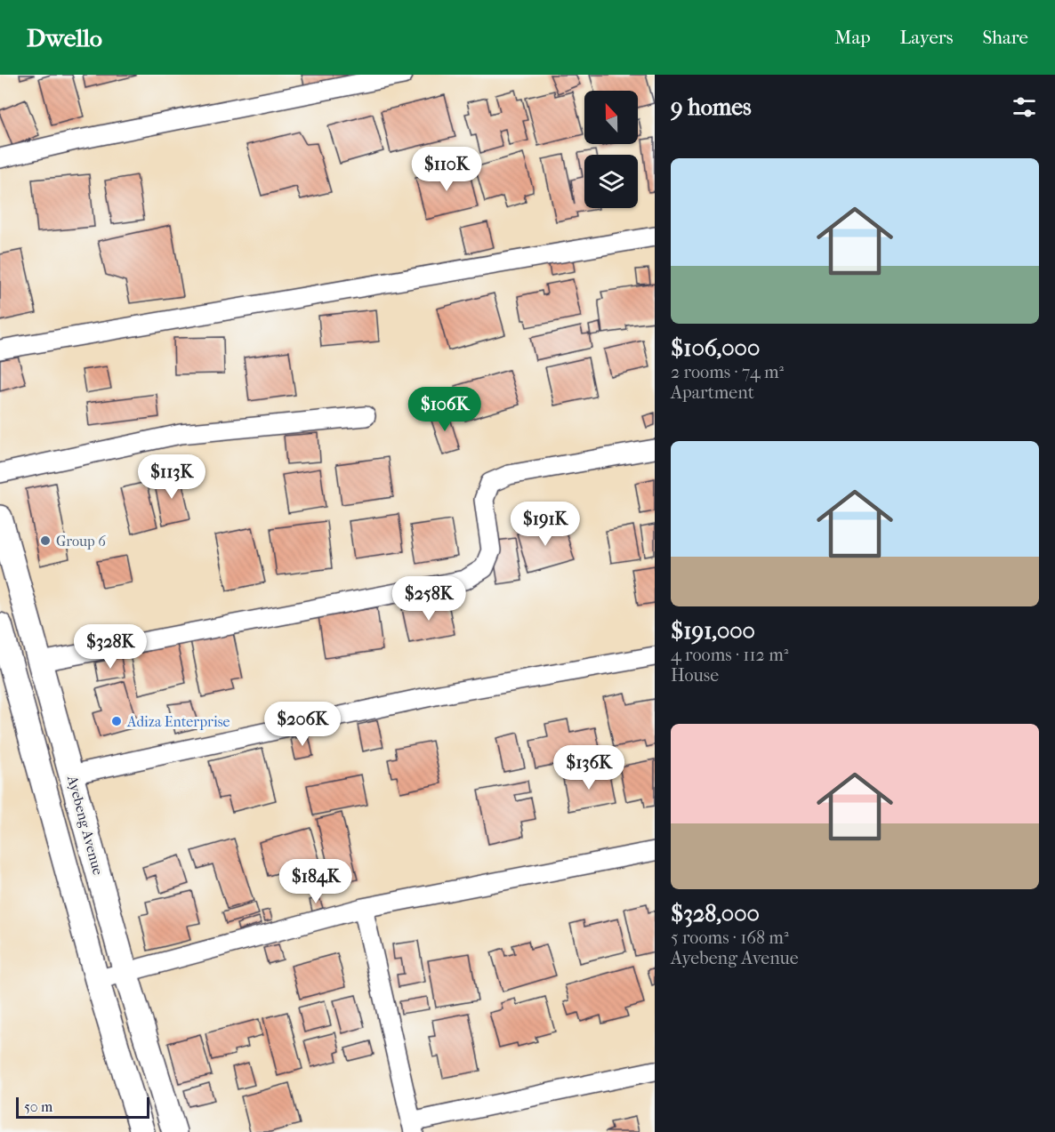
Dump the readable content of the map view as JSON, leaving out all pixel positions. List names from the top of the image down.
{
  "streets": {
    "street": ["Ayebeng Avenue"]
  },
  "places": ["Group 6", "Adiza Enterprise"],
  "scale_bar": "50 m",
  "north": "top",
  "page": {
    "header": "Dwello",
    "nav": ["Map", "Layers", "Share"],
    "heading": "9 homes",
    "list": [
      {
        "name": "$106,000",
        "note": "2 rooms · 74 m² · Apartment"
      },
      {
        "name": "$191,000",
        "note": "4 rooms · 112 m² · House"
      },
      {
        "name": "$328,000",
        "note": "5 rooms · 168 m² · Ayebeng Avenue"
      }
    ],
    "price": [
      "$110K",
      "$106K",
      "$113K",
      "$191K",
      "$258K",
      "$328K",
      "$206K",
      "$136K",
      "$184K"
    ],
    "scale": "50 m"
  }
}
